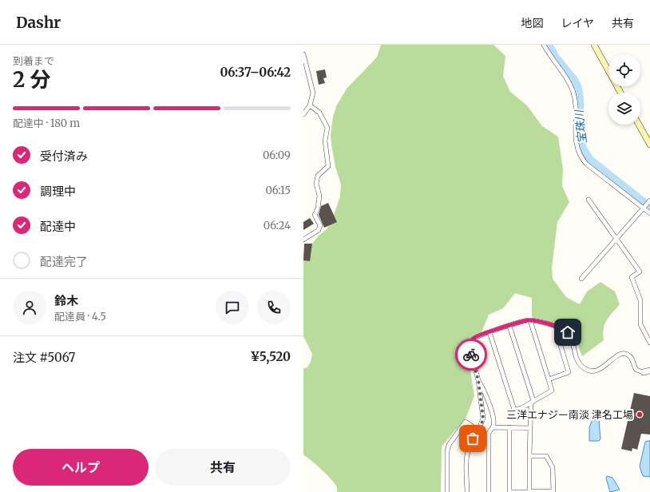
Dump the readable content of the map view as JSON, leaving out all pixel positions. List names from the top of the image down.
{
  "water": ["宝珠川"],
  "places": ["三洋エナジー南淡 津名工場"],
  "page": {
    "header": "Dashr",
    "nav": ["地図", "レイヤ", "共有"],
    "heading": ["2 分", "到着まで", "06:37–06:42"],
    "panel": [
      "鈴木",
      "配達員 · 4.5",
      "注文 #5067",
      "¥5,520"
    ],
    "bar": "配達中 · 180 m",
    "list": [
      ["受付済み", "06:09"],
      ["調理中", "06:15"],
      ["配達中", "06:24"],
      "配達完了"
    ],
    "buttons": ["ヘルプ", "共有"]
  }
}
